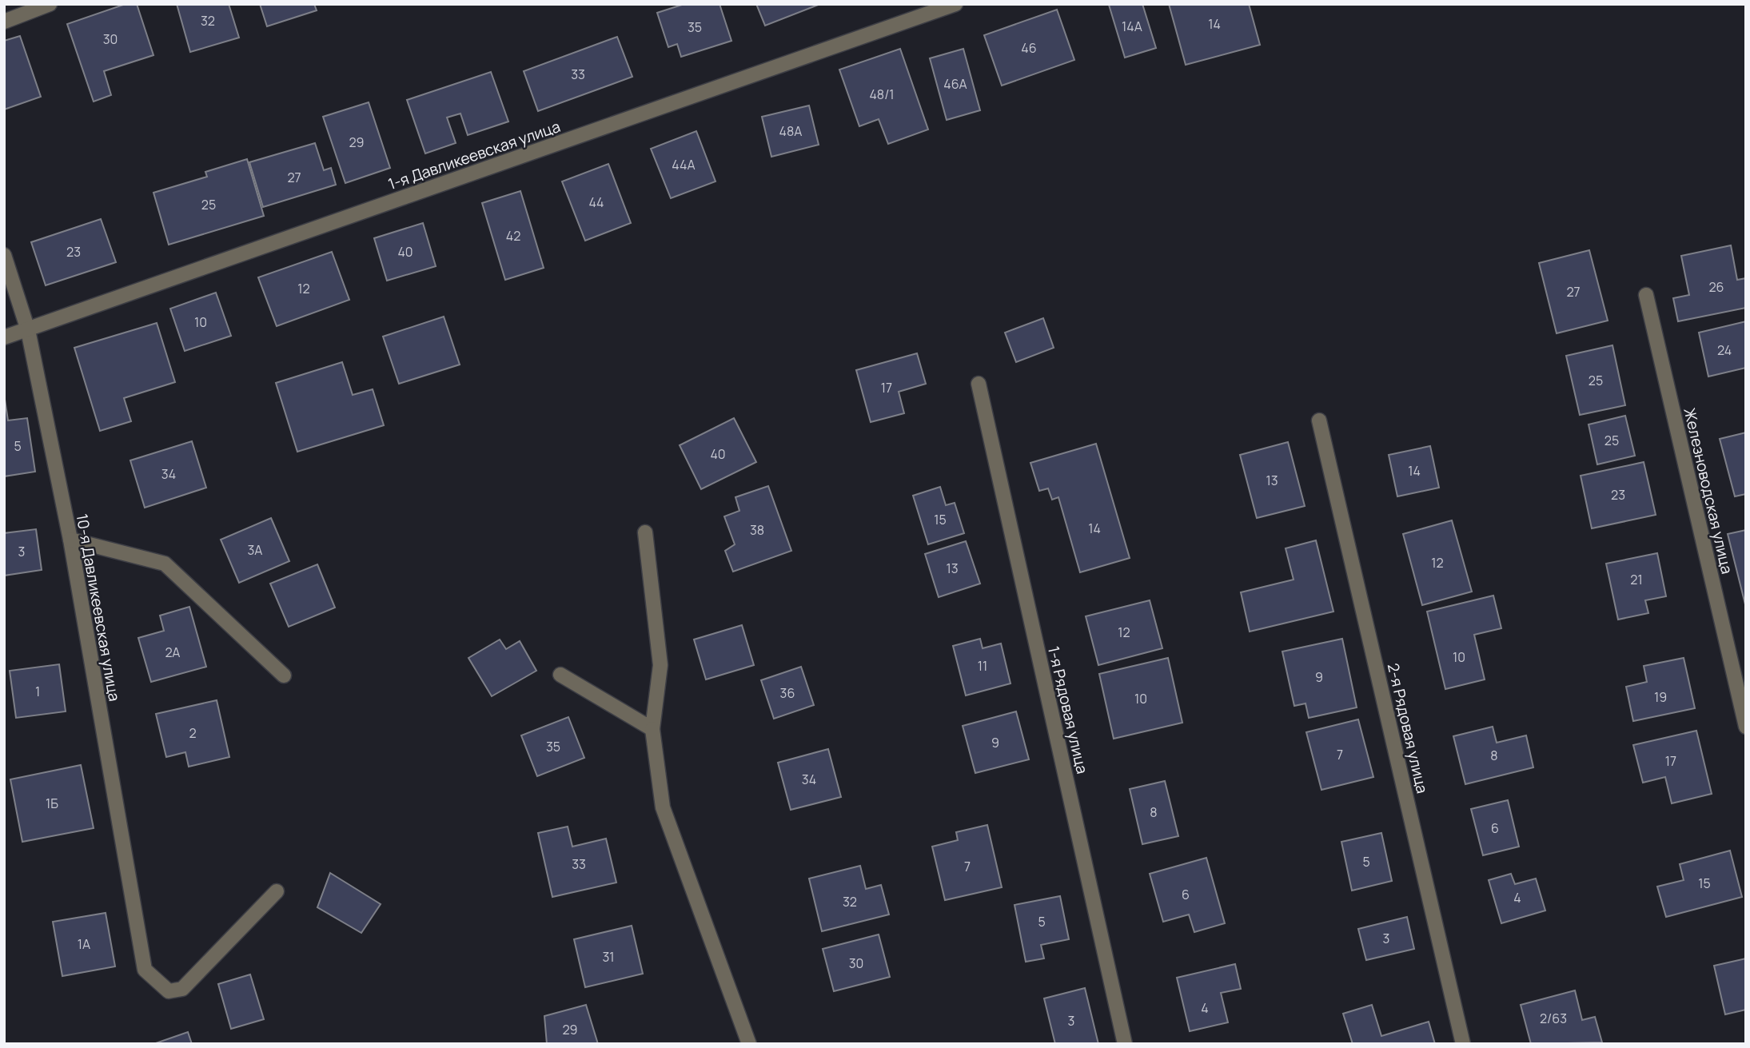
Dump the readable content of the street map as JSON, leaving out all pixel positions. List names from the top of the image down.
{
  "streets": {
    "street": [
      "1-я Давликеевская улица",
      "Железноводская улица",
      "10-я Давликеевская улица",
      "1-я Рядовая улица",
      "2-я Рядовая улица"
    ]
  },
  "crossings": [
    ["1-я Давликеевская улица", "10-я Давликеевская улица"]
  ],
  "house_numbers": [
    "32",
    "14",
    "14А",
    "35",
    "30",
    "46",
    "33",
    "46А",
    "48/1",
    "48А",
    "29",
    "44А",
    "27",
    "44",
    "25",
    "42",
    "23",
    "40",
    "26",
    "12",
    "27",
    "10",
    "24",
    "25",
    "17",
    "25",
    "5",
    "40",
    "14",
    "34",
    "13",
    "23",
    "15",
    "14",
    "38",
    "3А",
    "3",
    "12",
    "13",
    "21",
    "12",
    "2А",
    "10",
    "11",
    "9",
    "1",
    "36",
    "19",
    "10",
    "2",
    "9",
    "35",
    "7",
    "8",
    "17",
    "34",
    "1Б",
    "8",
    "6",
    "5",
    "33",
    "7",
    "15",
    "6",
    "4",
    "32",
    "5",
    "3",
    "1А",
    "31",
    "30",
    "4",
    "2/63",
    "3",
    "29"
  ]
}
